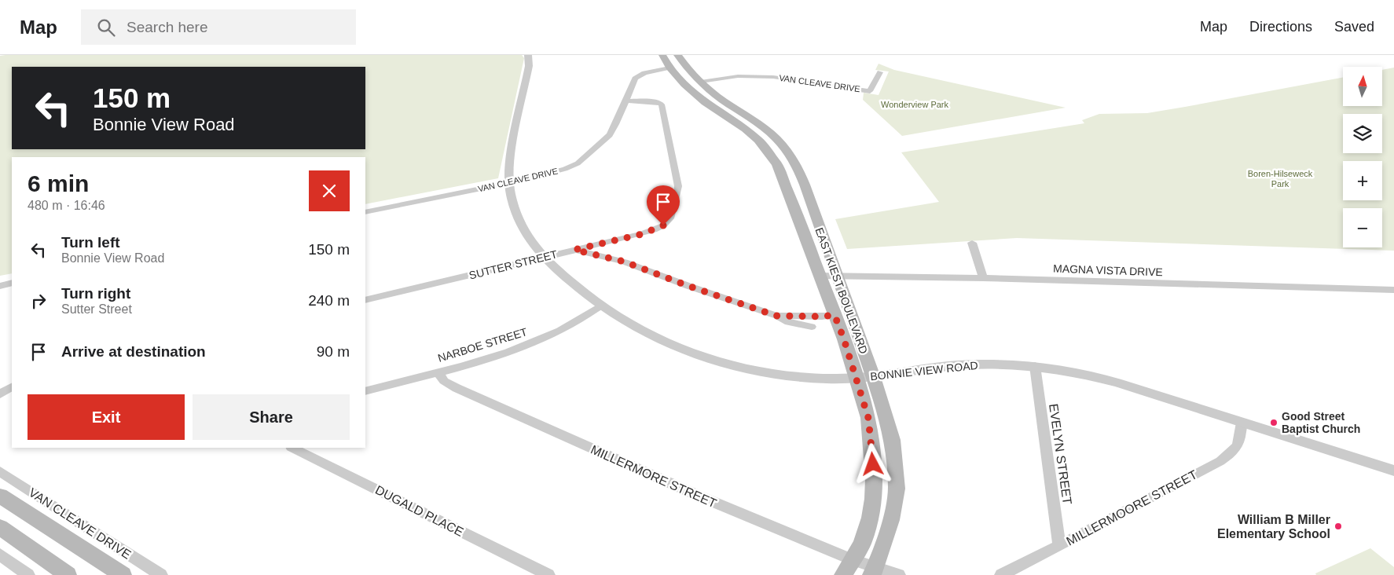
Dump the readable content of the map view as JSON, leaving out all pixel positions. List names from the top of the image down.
{
  "streets": {
    "main road": ["EAST KIEST BOULEVARD"],
    "street": [
      "VAN CLEAVE DRIVE",
      "SUTTER STREET",
      "MAGNA VISTA DRIVE",
      "NARBOE STREET",
      "BONNIE VIEW ROAD",
      "EVELYN STREET",
      "MILLERMORE STREET",
      "MILLERMOORE STREET",
      "DUGALD PLACE"
    ]
  },
  "crossings": [
    ["VAN CLEAVE DRIVE", "SUTTER STREET"],
    ["VAN CLEAVE DRIVE", "EAST KIEST BOULEVARD"],
    ["VAN CLEAVE DRIVE", "BONNIE VIEW ROAD"],
    ["SUTTER STREET", "BONNIE VIEW ROAD"],
    ["MAGNA VISTA DRIVE", "EAST KIEST BOULEVARD"],
    ["EAST KIEST BOULEVARD", "BONNIE VIEW ROAD"],
    ["EAST KIEST BOULEVARD", "MILLERMORE STREET"],
    ["NARBOE STREET", "BONNIE VIEW ROAD"],
    ["NARBOE STREET", "MILLERMORE STREET"],
    ["BONNIE VIEW ROAD", "EVELYN STREET"],
    ["BONNIE VIEW ROAD", "MILLERMOORE STREET"],
    ["EVELYN STREET", "MILLERMOORE STREET"]
  ],
  "parks": ["Wonderview Park", "Boren-Hilseweck Park"],
  "places": ["Good Street Baptist Church", "William B Miller Elementary School"],
  "north": "top",
  "page": {
    "header": "Map",
    "search": "Search here",
    "nav": ["Map", "Directions", "Saved"],
    "map_buttons": ["+", "−"],
    "turn": ["150 m", "Bonnie View Road"],
    "heading": ["6 min", "480 m · 16:46"],
    "list": [
      {
        "name": "Turn left",
        "note": "Bonnie View Road",
        "value": "150 m"
      },
      {
        "name": "Turn right",
        "note": "Sutter Street",
        "value": "240 m"
      },
      {
        "name": "Arrive at destination",
        "value": "90 m"
      }
    ],
    "buttons": ["Exit", "Share"]
  }
}
